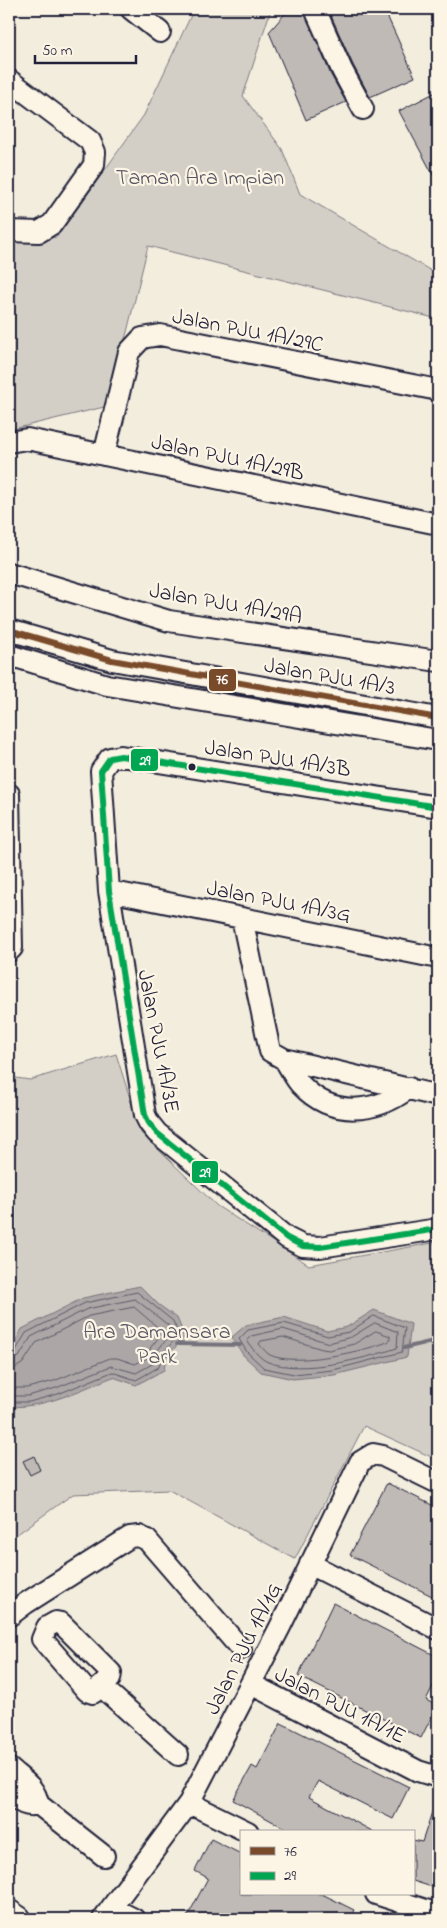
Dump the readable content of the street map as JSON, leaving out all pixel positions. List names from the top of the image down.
{
  "streets": {
    "street": [
      "Jalan PJU 1A/29C",
      "Jalan PJU 1A/29B",
      "Jalan PJU 1A/29A",
      "Jalan PJU 1A/3",
      "Jalan PJU 1A/3B",
      "Jalan PJU 1A/3G",
      "Jalan PJU 1A/3E",
      "Jalan PJU 1A/1G",
      "Jalan PJU 1A/1E"
    ]
  },
  "crossings": [
    ["Jalan PJU 1A/29C", "Jalan PJU 1A/29B"],
    ["Jalan PJU 1A/3B", "Jalan PJU 1A/3E"],
    ["Jalan PJU 1A/3G", "Jalan PJU 1A/3E"],
    ["Jalan PJU 1A/1G", "Jalan PJU 1A/1E"]
  ],
  "parks": ["Taman Ara Impian", "Ara Damansara Park"],
  "lines": ["transit line 76", "transit line 29"],
  "legend": ["76", "29"],
  "scale_bar": "50 m"
}
